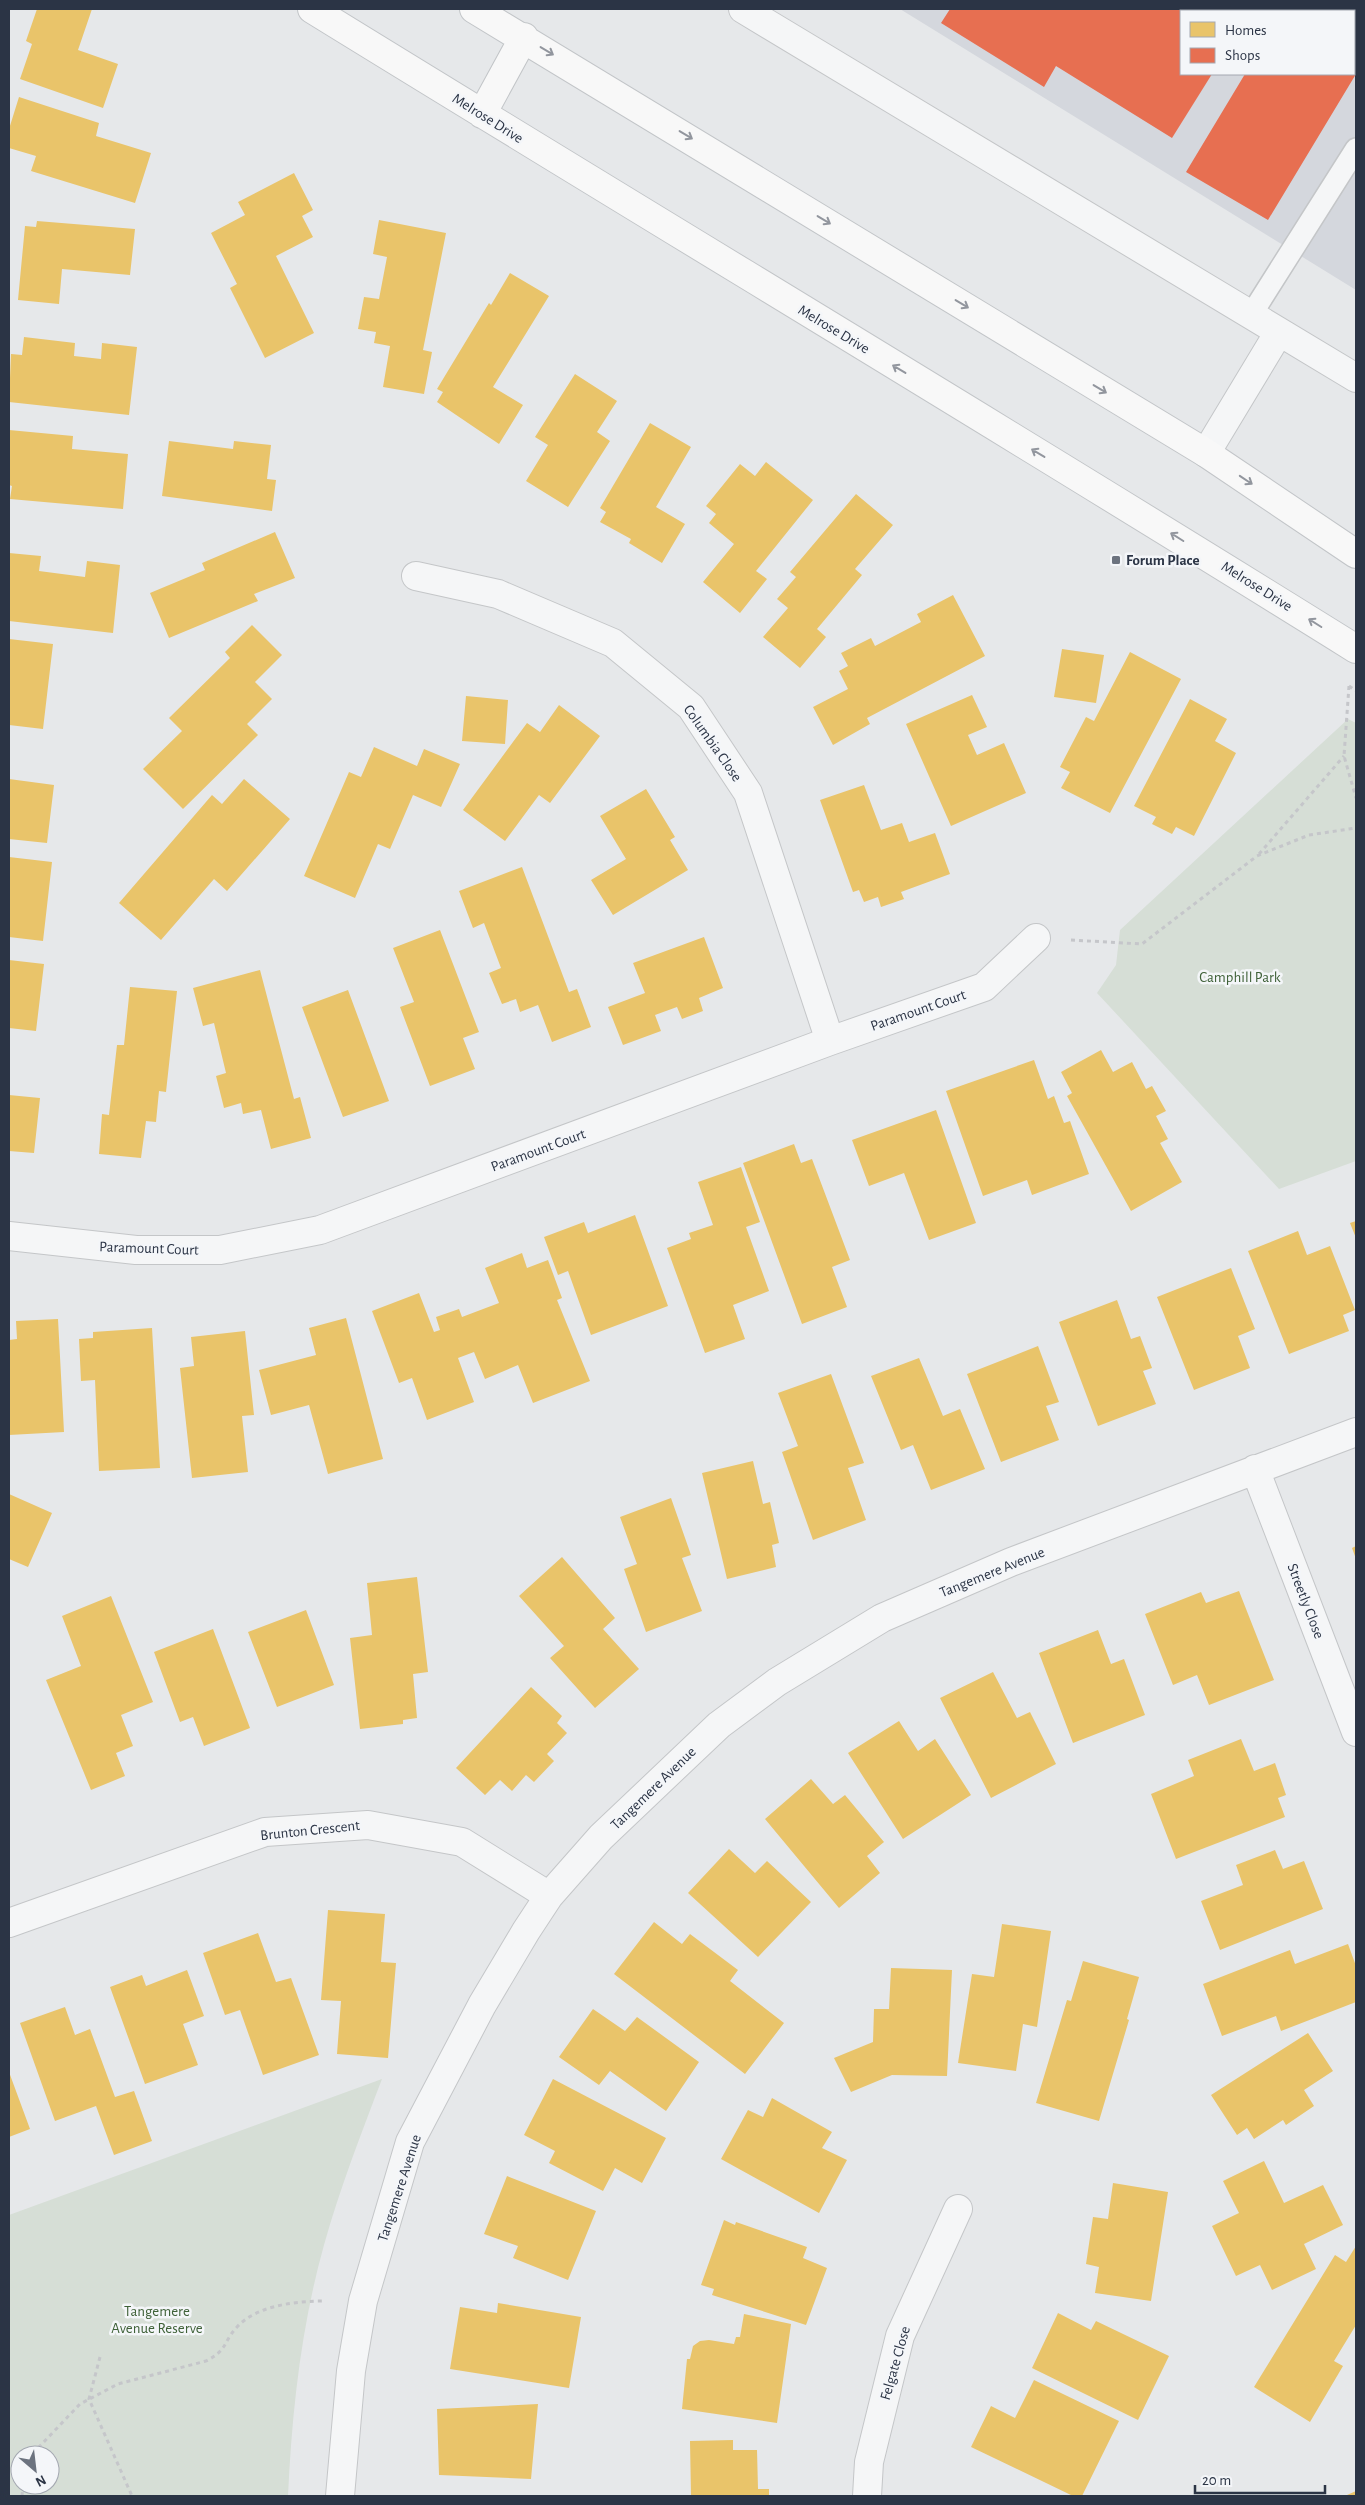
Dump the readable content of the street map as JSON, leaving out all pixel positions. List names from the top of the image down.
{
  "streets": {
    "main road": ["Melrose Drive"],
    "street": [
      "Columbia Close",
      "Paramount Court",
      "Tangemere Avenue",
      "Streetly Close",
      "Brunton Crescent",
      "Felgate Close"
    ]
  },
  "crossings": [
    ["Columbia Close", "Paramount Court"],
    ["Tangemere Avenue", "Streetly Close"],
    ["Tangemere Avenue", "Brunton Crescent"]
  ],
  "parks": ["Camphill Park", "Tangemere Avenue Reserve"],
  "places": {
    "transit": ["Forum Place"]
  },
  "legend": ["Homes", "Shops"],
  "scale_bar": "20 m",
  "north": "bottom right"
}
